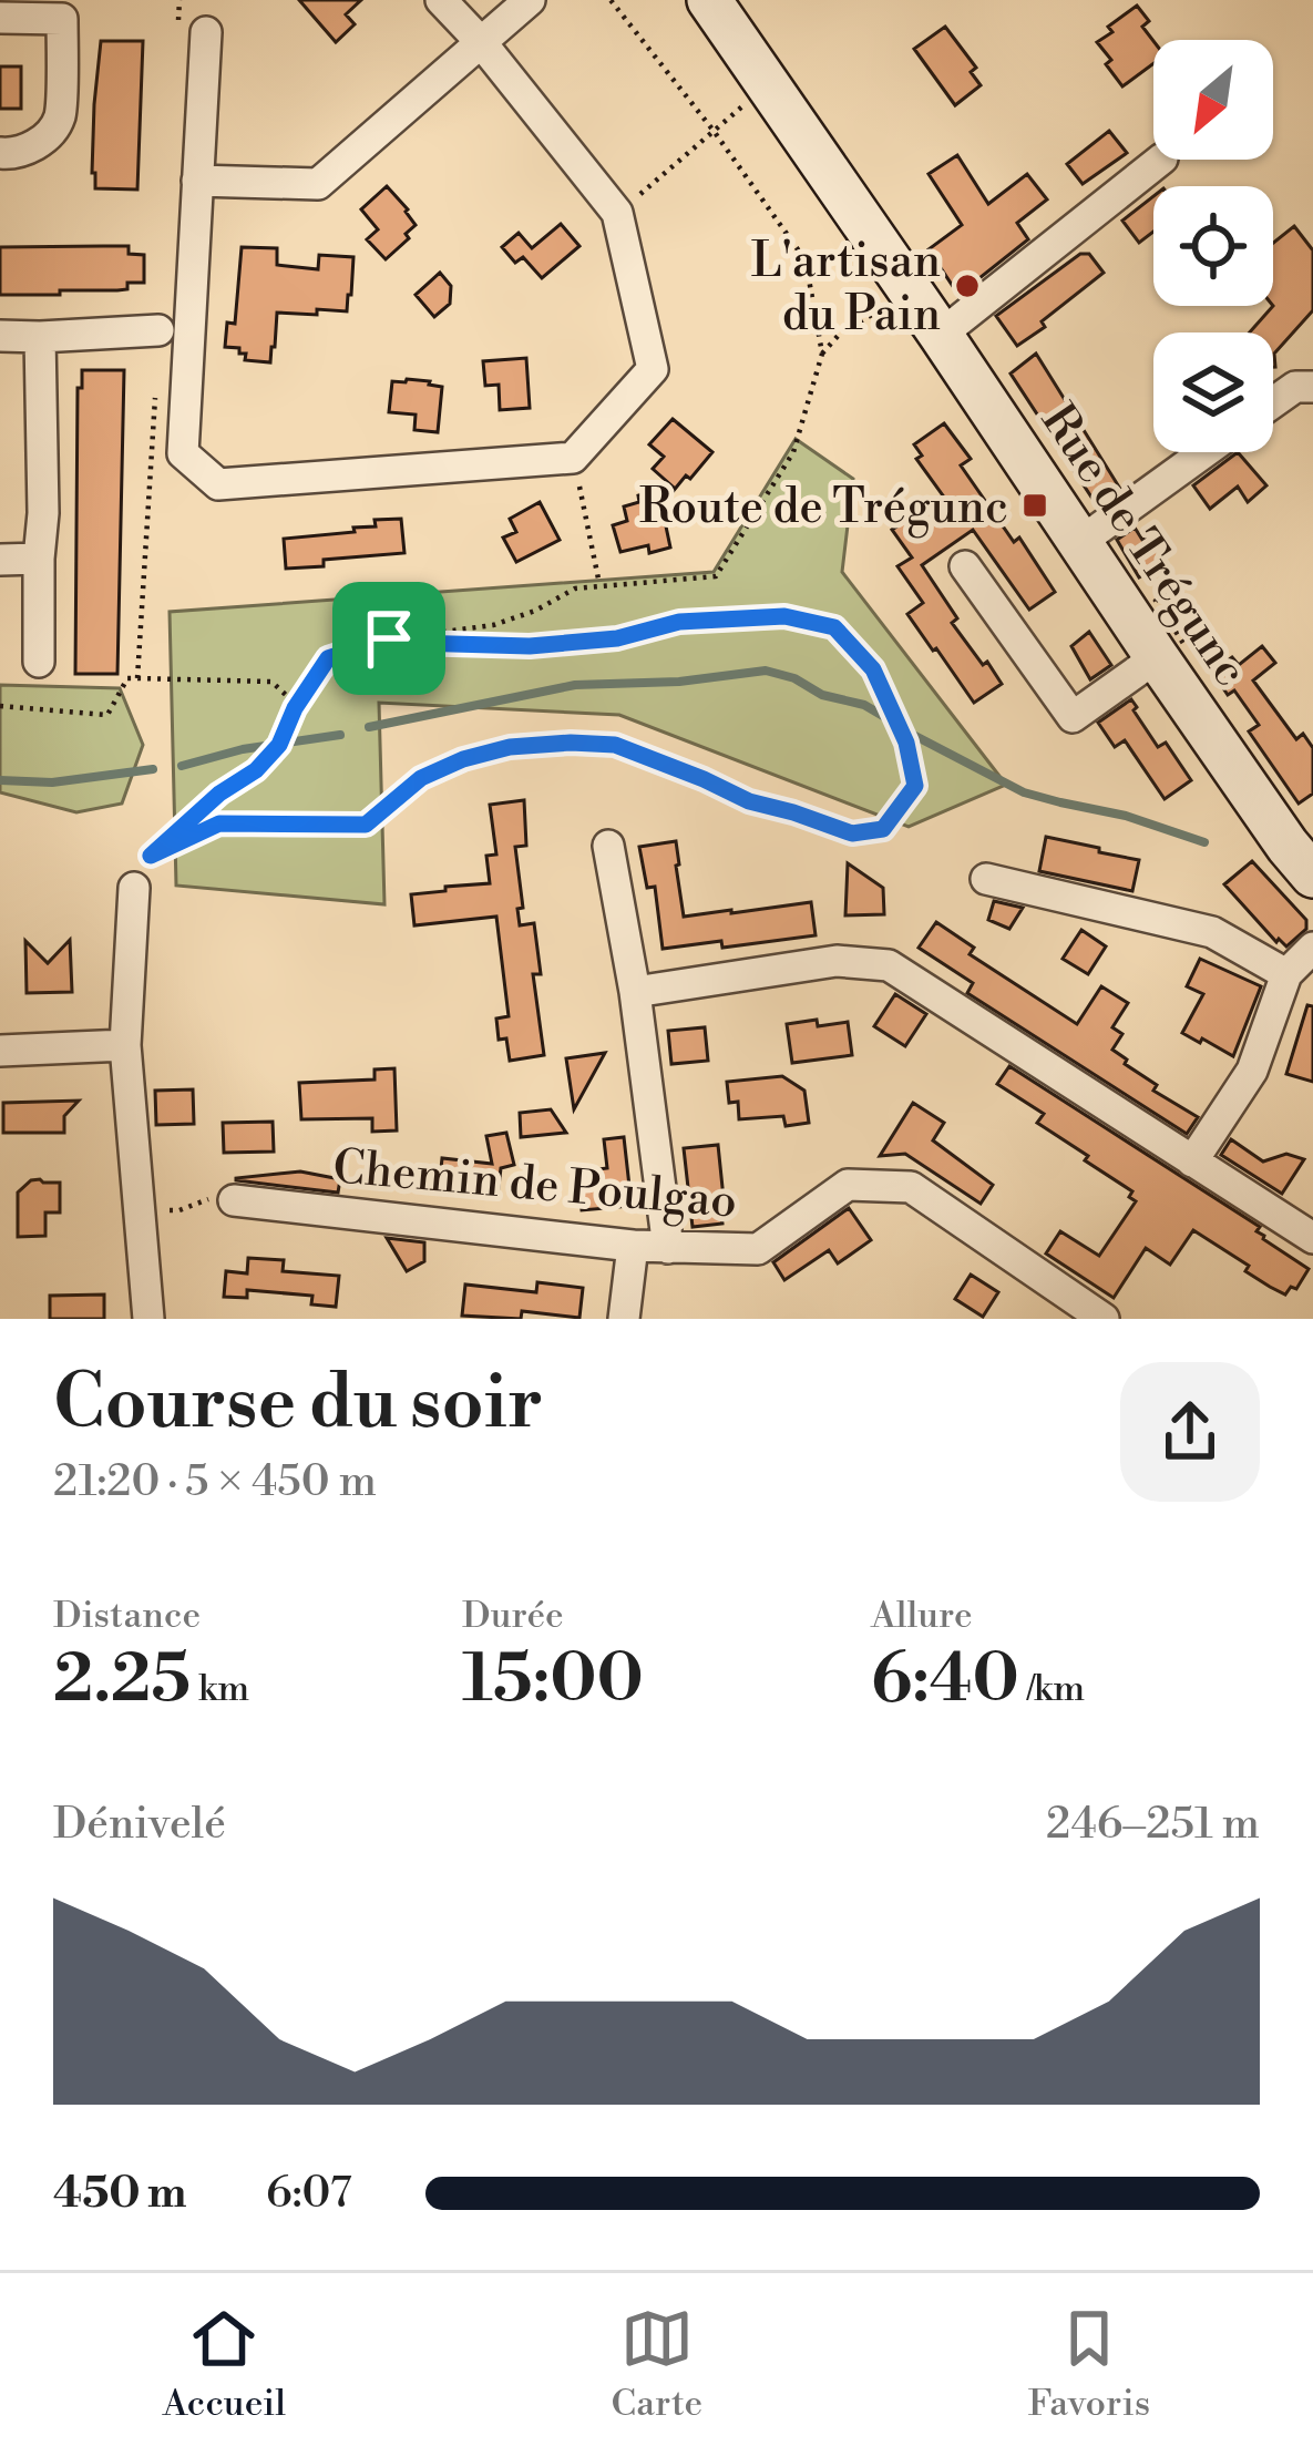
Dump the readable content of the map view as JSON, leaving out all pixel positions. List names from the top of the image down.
{
  "streets": {
    "main road": ["Rue de Trégunc"],
    "street": ["Chemin de Poulgao"]
  },
  "places": {
    "other": ["L'artisan du Pain"],
    "transit": ["Route de Trégunc"]
  },
  "north": "bottom left",
  "page": {
    "heading": ["Course du soir", "21:20 · 5 × 450 m"],
    "stats": [
      ["Distance", "2.25 km"],
      ["Durée", "15:00"],
      ["Allure", "6:40 /km"]
    ],
    "chart": ["Dénivelé", "246–251 m"],
    "list": [
      {
        "name": "450 m",
        "note": "6:07"
      }
    ],
    "tabs": ["Accueil", "Carte", "Favoris"]
  }
}
